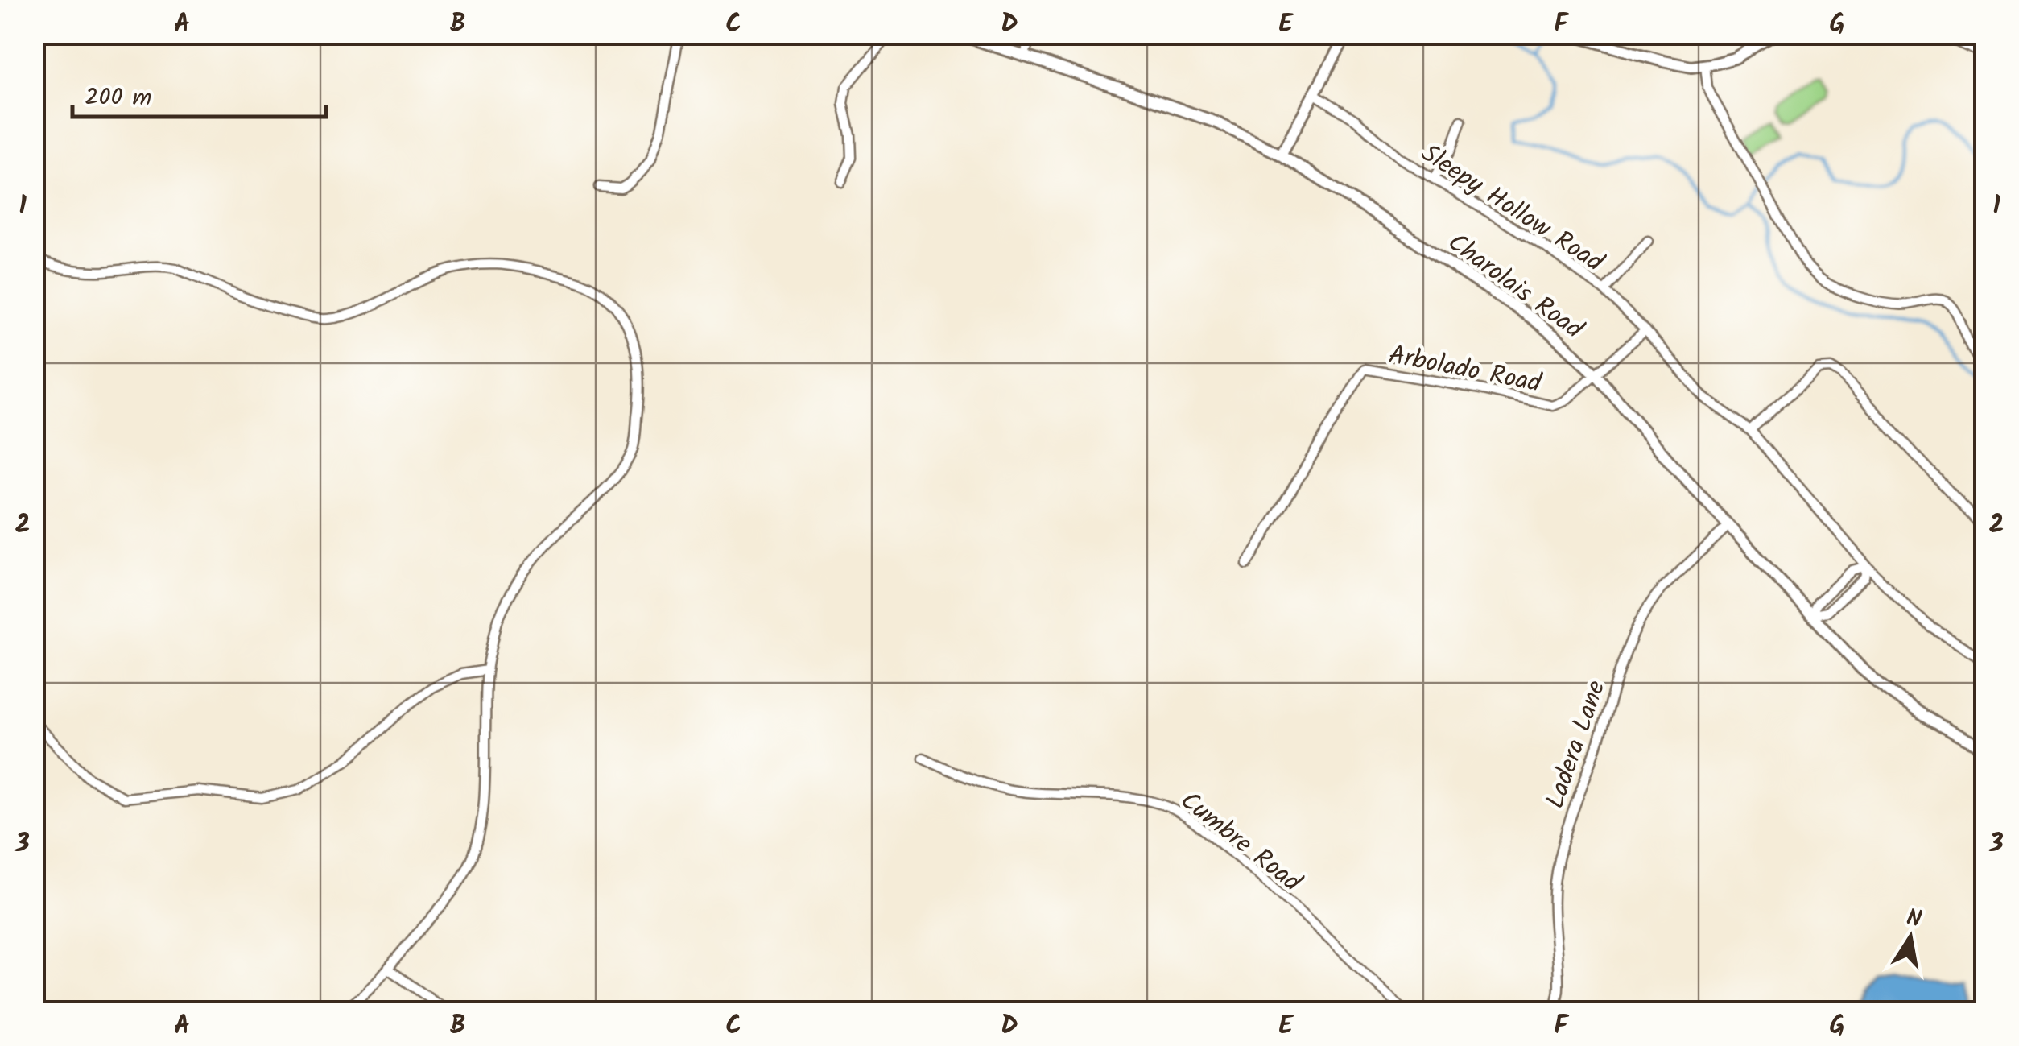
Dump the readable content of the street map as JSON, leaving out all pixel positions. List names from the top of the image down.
{
  "streets": {
    "street": [
      "Sleepy Hollow Road",
      "Charolais Road",
      "Arbolado Road",
      "Ladera Lane",
      "Cumbre Road"
    ]
  },
  "crossings": [
    ["Sleepy Hollow Road", "Arbolado Road"],
    ["Charolais Road", "Arbolado Road"],
    ["Charolais Road", "Ladera Lane"]
  ],
  "scale_bar": "200 m",
  "north": "top",
  "grid": {
    "columns": [
      "A",
      "B",
      "C",
      "D",
      "E",
      "F",
      "G"
    ],
    "rows": ["1", "2", "3"]
  }
}
